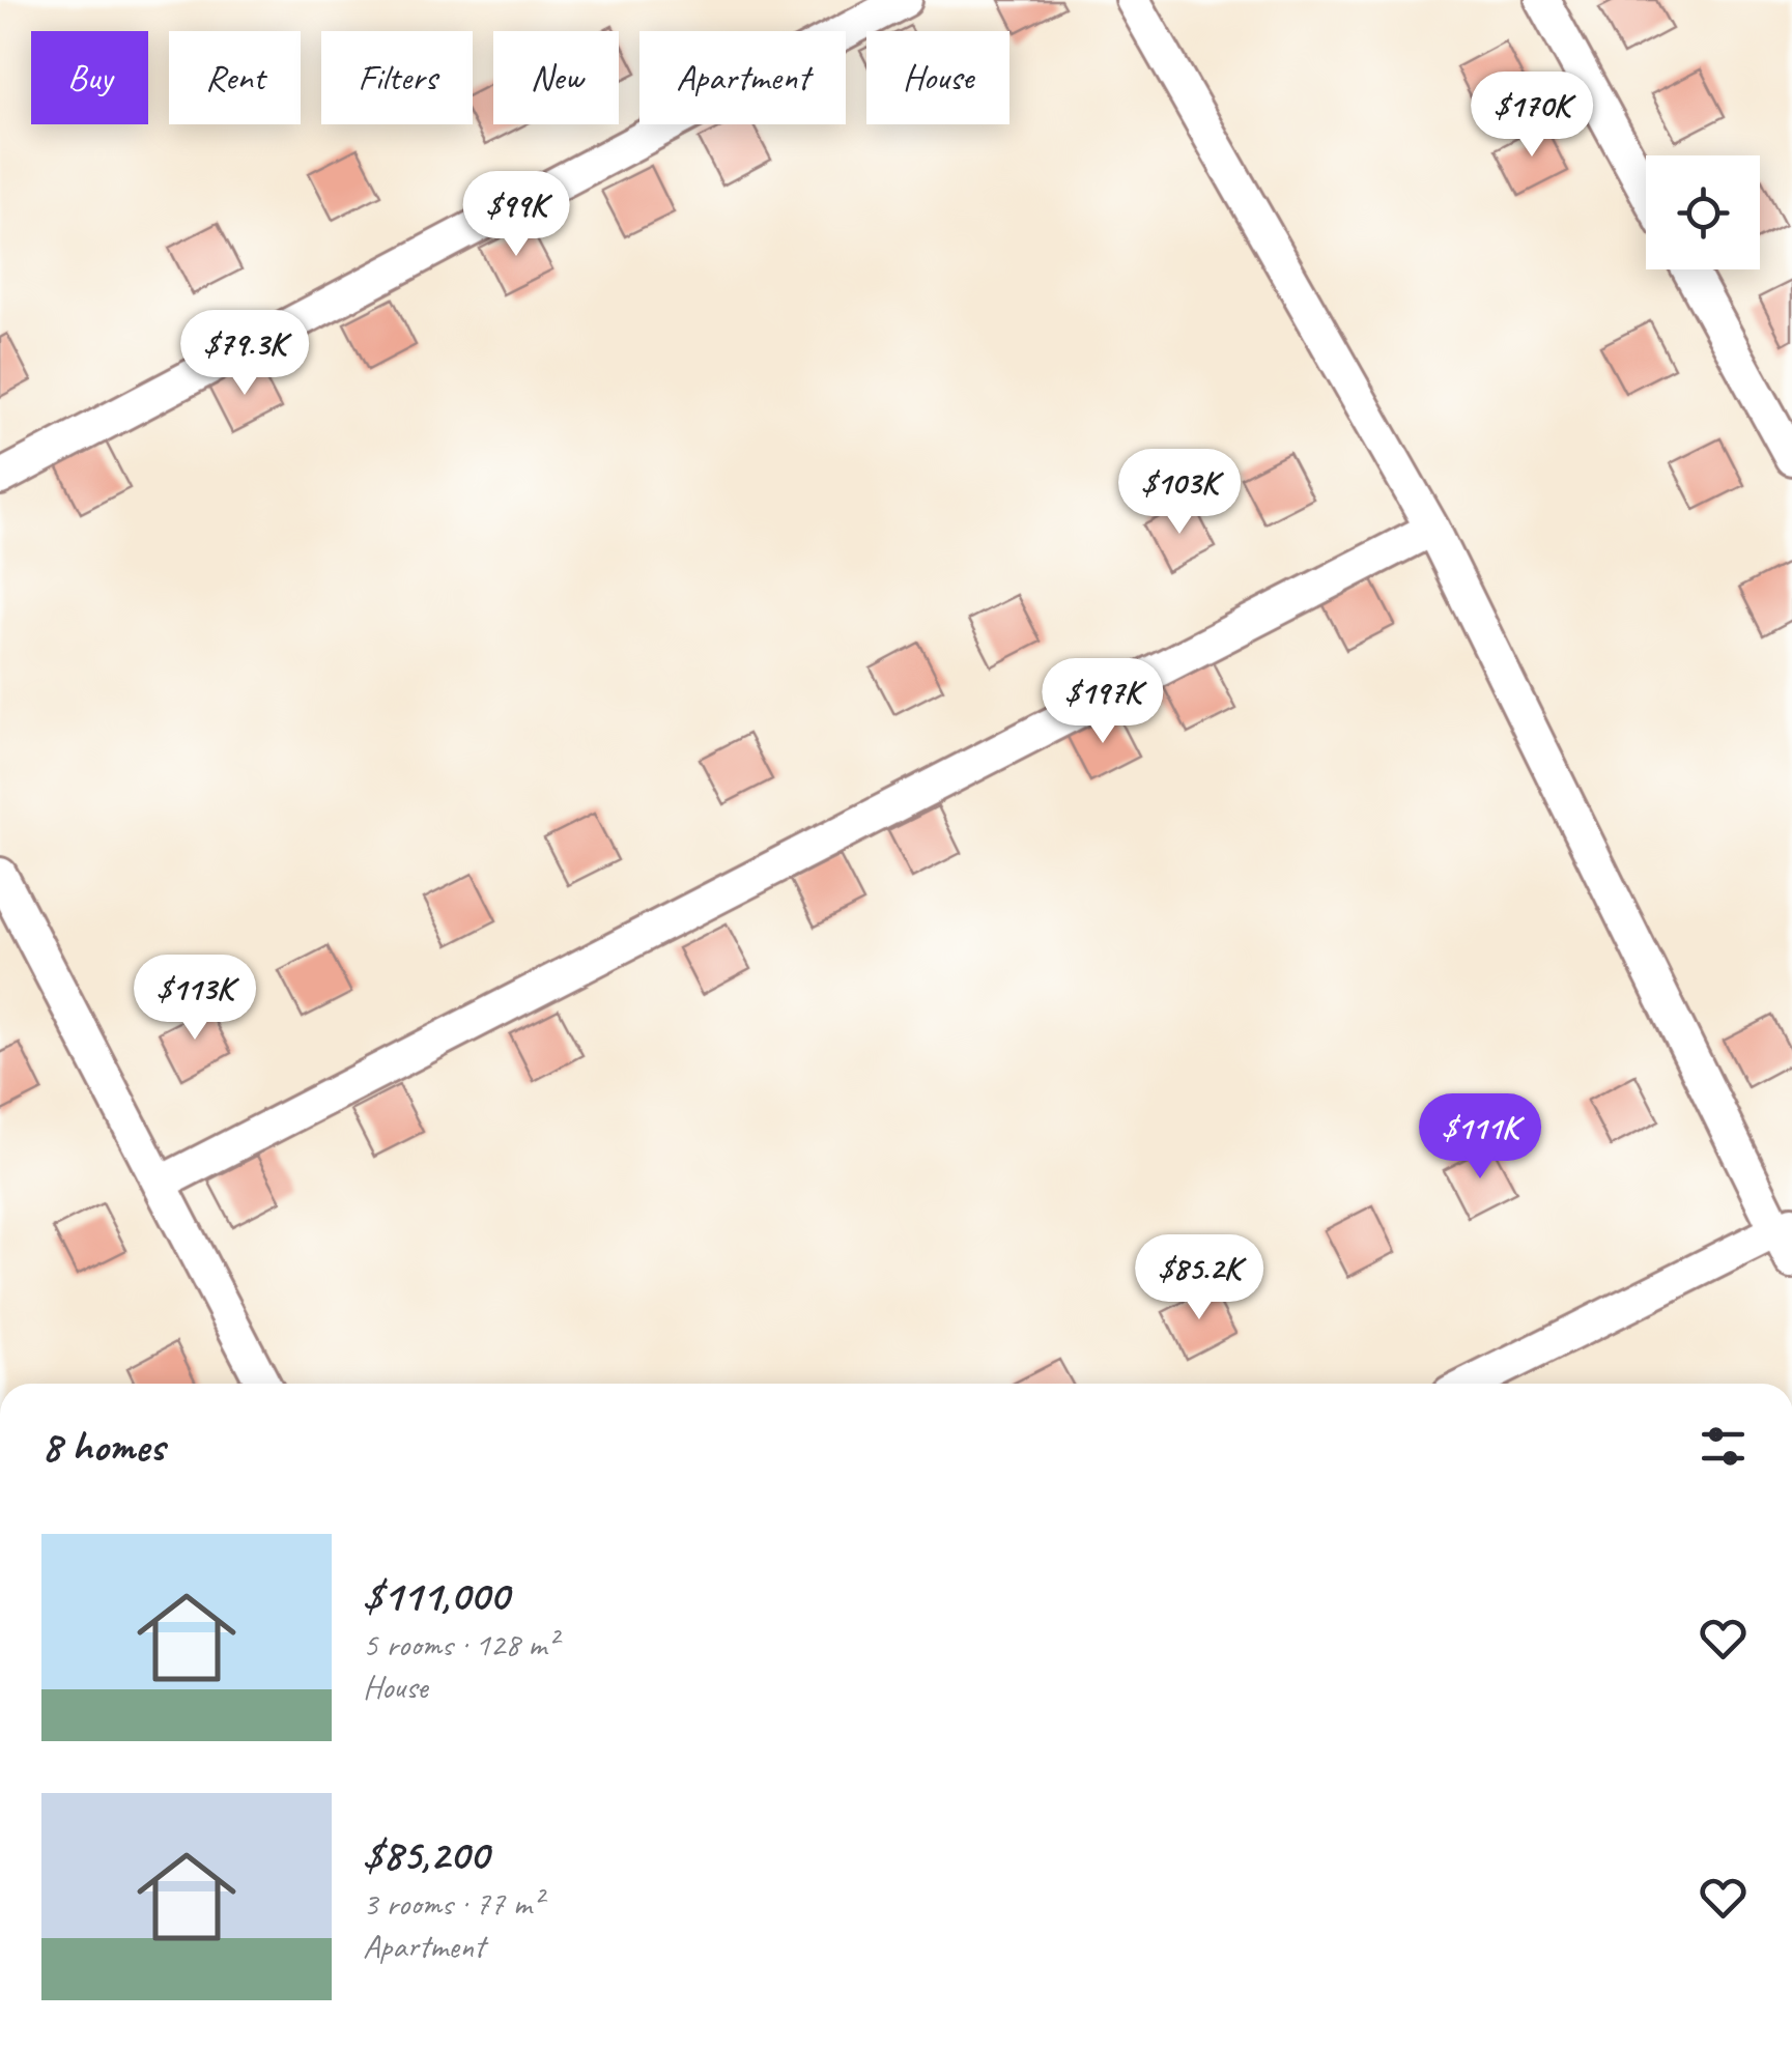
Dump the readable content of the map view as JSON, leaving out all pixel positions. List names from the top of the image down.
{
  "page": {
    "chip": [
      "Buy",
      "Rent",
      "Filters",
      "New",
      "Apartment",
      "House"
    ],
    "price": [
      "$170K",
      "$99K",
      "$79.3K",
      "$103K",
      "$197K",
      "$113K",
      "$111K",
      "$85.2K"
    ],
    "heading": "8 homes",
    "list": [
      {
        "name": "$111,000",
        "note": "5 rooms · 128 m² · House"
      },
      {
        "name": "$85,200",
        "note": "3 rooms · 77 m² · Apartment"
      }
    ]
  }
}
